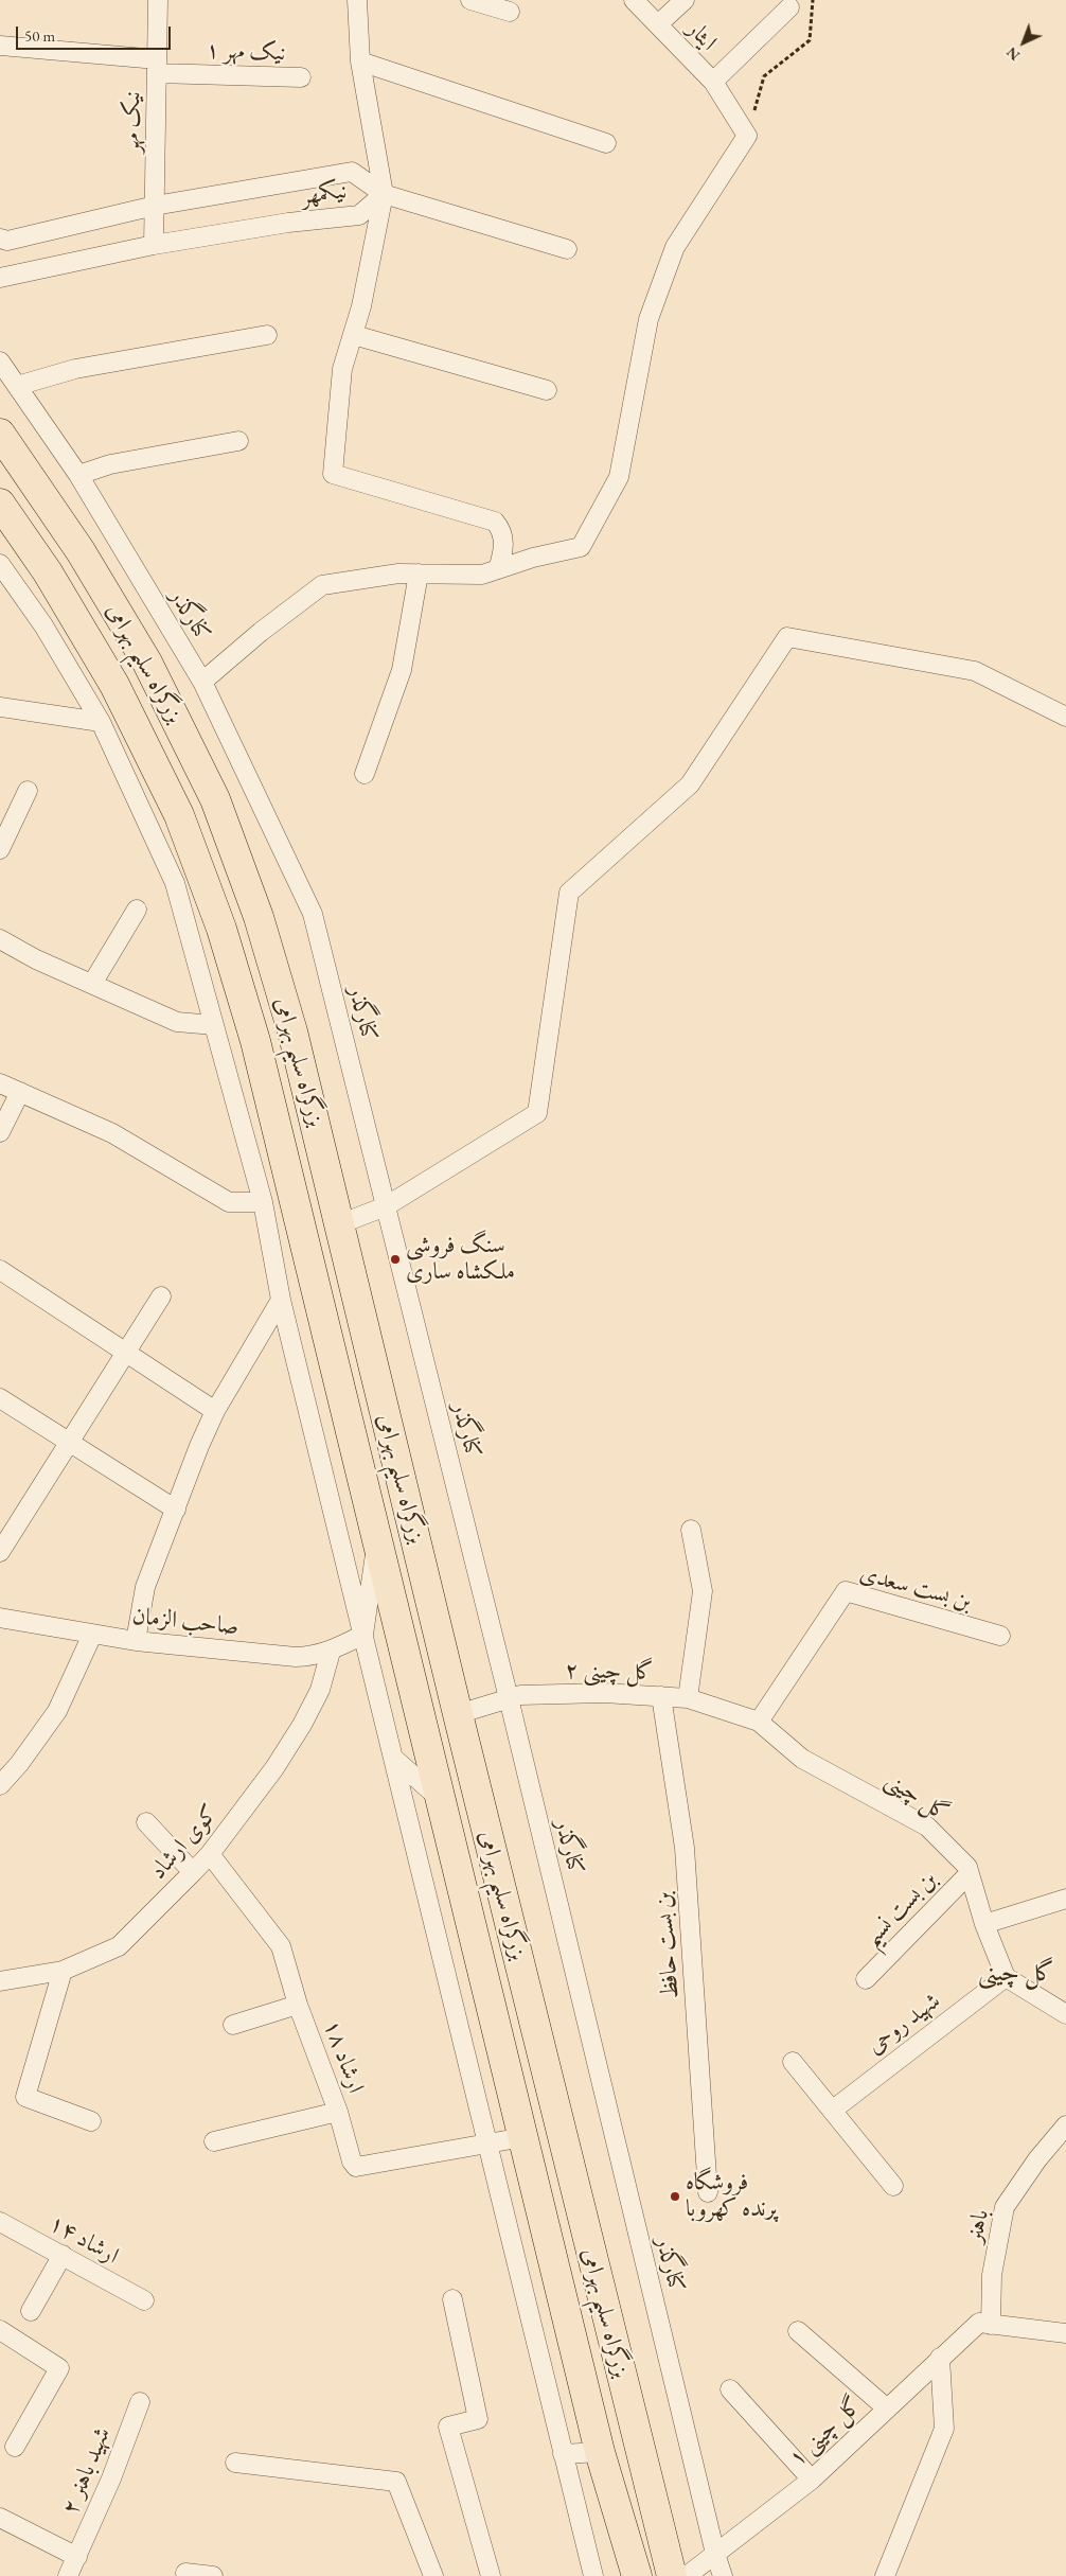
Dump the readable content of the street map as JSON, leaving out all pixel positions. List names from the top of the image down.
{
  "streets": {
    "highway": ["بزرگراه سلیم بهرامی"],
    "street": [
      "ایثار",
      "نیک مهر ۱",
      "نیک مهر",
      "نیکمهر",
      "کنارگذر",
      "بن بست سعدی",
      "صاحب الزمان",
      "گل چینی ۲",
      "گل چینی",
      "کوی ارشاد",
      "بن بست نسیم",
      "بن بست حافظ",
      "شهید روحی",
      "ارشاد ۱۸",
      "باهنر",
      "ارشاد ۱۴",
      "گل چینی ۱",
      "شهید باهنر ۲"
    ]
  },
  "crossings": [
    ["نیک مهر ۱", "نیک مهر"],
    ["نیک مهر", "نیکمهر"],
    ["کنارگذر", "گل چینی ۲"],
    ["کنارگذر", "گل چینی ۱"],
    ["بزرگراه سلیم بهرامی", "گل چینی ۲"],
    ["بن بست سعدی", "گل چینی ۲"],
    ["بن بست سعدی", "گل چینی"],
    ["صاحب الزمان", "کوی ارشاد"],
    ["گل چینی ۲", "گل چینی"],
    ["گل چینی ۲", "بن بست حافظ"],
    ["گل چینی", "بن بست نسیم"],
    ["گل چینی", "شهید روحی"],
    ["کوی ارشاد", "ارشاد ۱۸"],
    ["باهنر", "گل چینی ۱"]
  ],
  "districts": ["گل چینی"],
  "places": ["سنگ فروشی ملکشاه ساری", "فروشگاه پرنده کهروبا"],
  "scale_bar": "50 m",
  "north": "bottom left"
}
